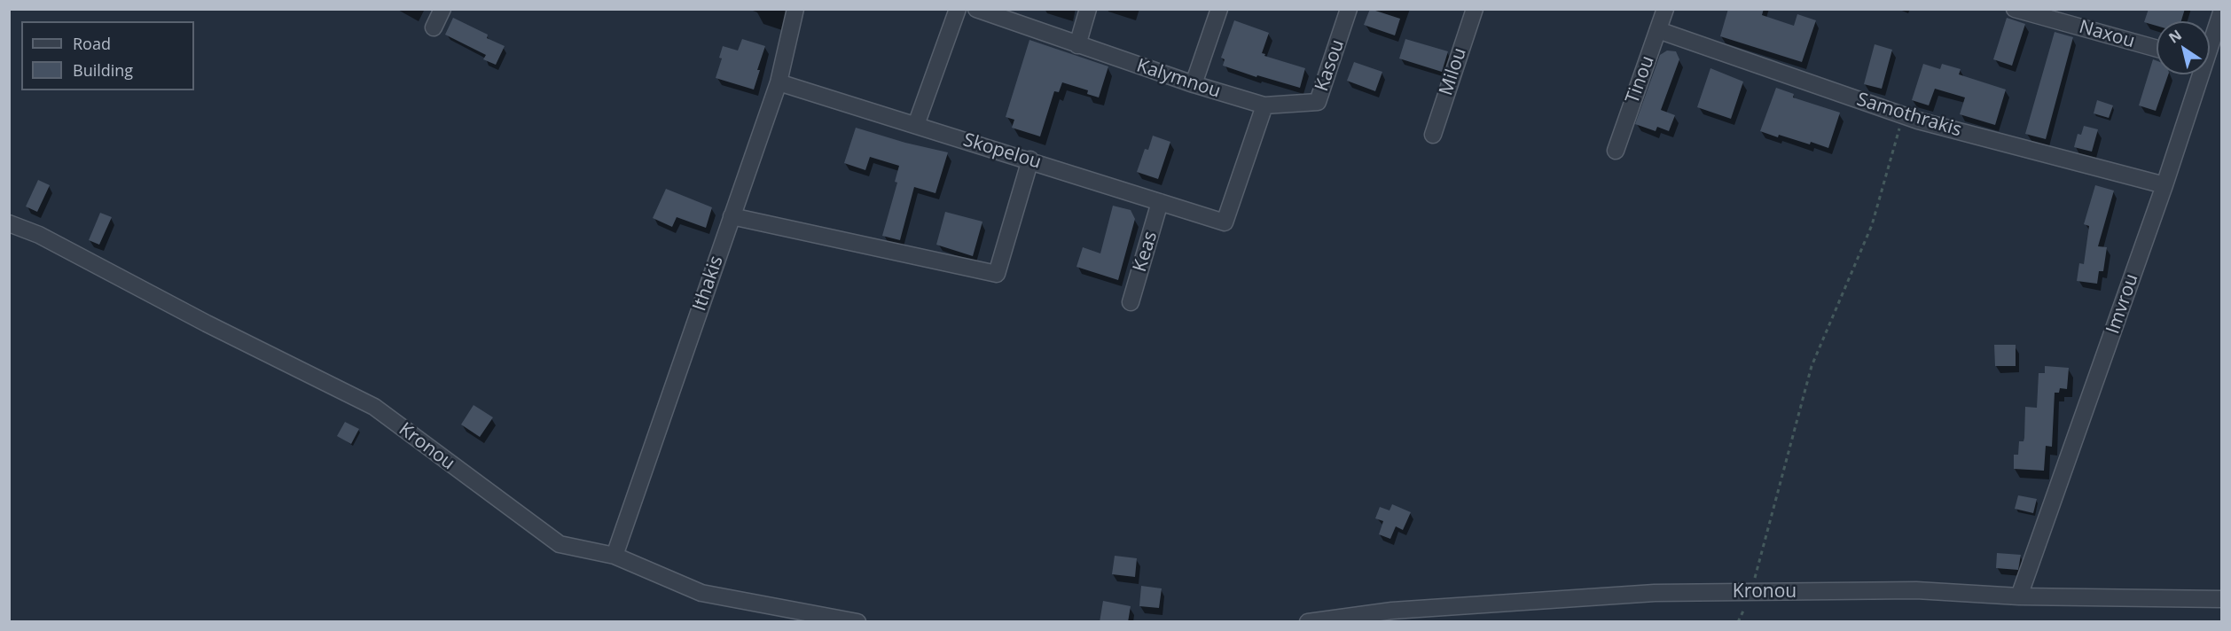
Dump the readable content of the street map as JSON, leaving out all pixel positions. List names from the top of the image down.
{
  "streets": {
    "street": [
      "Naxou",
      "Kasou",
      "Milou",
      "Kalymnou",
      "Tinou",
      "Samothrakis",
      "Skopelou",
      "Keas",
      "Ithakis",
      "Imvrou",
      "Kronou"
    ]
  },
  "crossings": [
    ["Kasou", "Kalymnou"],
    ["Kasou", "Skopelou"],
    ["Kalymnou", "Skopelou"],
    ["Tinou", "Samothrakis"],
    ["Samothrakis", "Imvrou"],
    ["Skopelou", "Keas"],
    ["Skopelou", "Ithakis"],
    ["Ithakis", "Kronou"],
    ["Imvrou", "Kronou"]
  ],
  "legend": ["Road", "Building"],
  "north": "top left"
}
